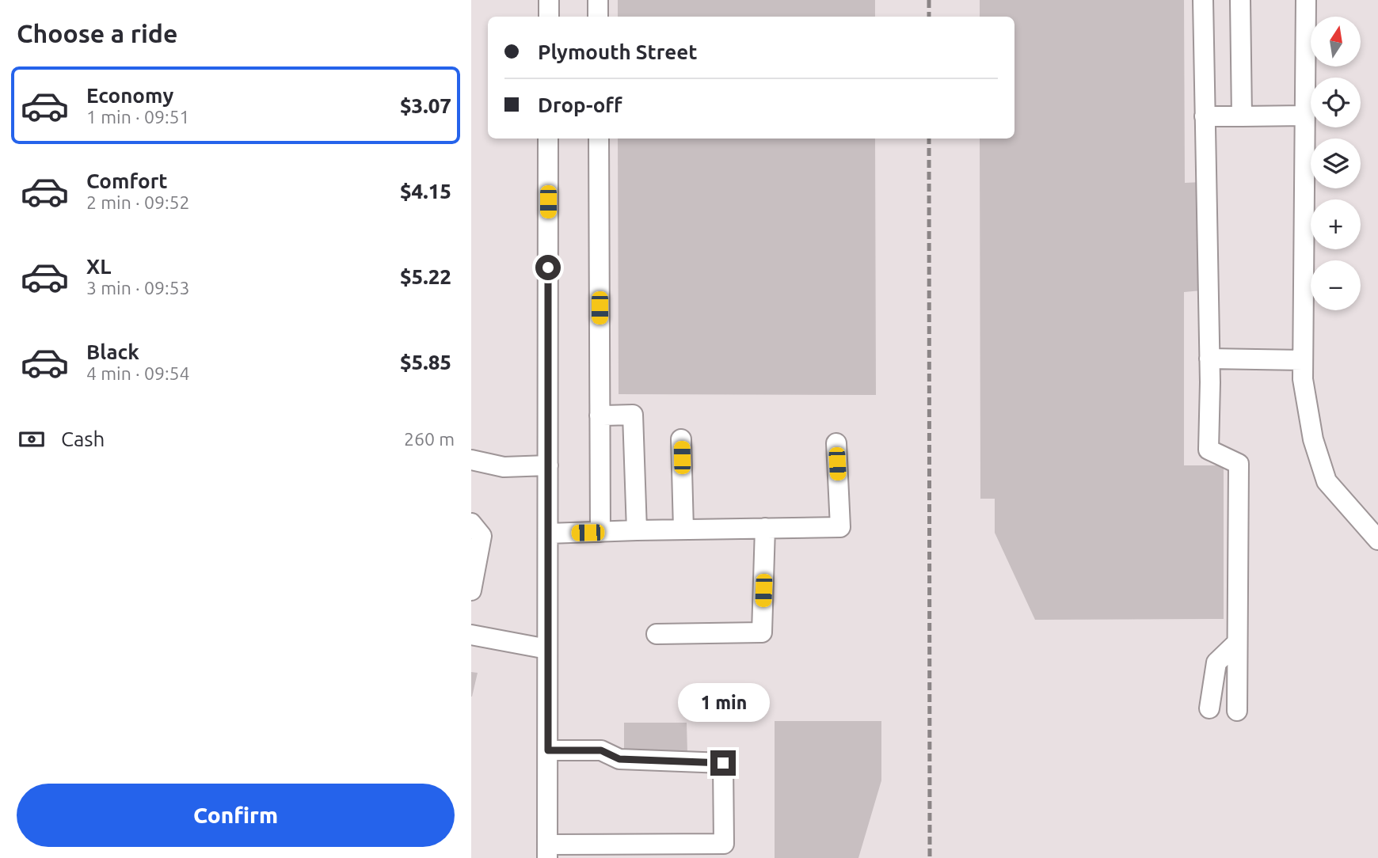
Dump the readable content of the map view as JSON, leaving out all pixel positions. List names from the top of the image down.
{
  "north": "top",
  "page": {
    "heading": "Choose a ride",
    "map_buttons": ["+", "−"],
    "banner": ["Plymouth Street", "Drop-off"],
    "list": [
      {
        "name": "Economy",
        "note": "1 min · 09:51",
        "value": "$3.07"
      },
      {
        "name": "Comfort",
        "note": "2 min · 09:52",
        "value": "$4.15"
      },
      {
        "name": "XL",
        "note": "3 min · 09:53",
        "value": "$5.22"
      },
      {
        "name": "Black",
        "note": "4 min · 09:54",
        "value": "$5.85"
      }
    ],
    "pay": ["Cash", "260 m"],
    "bubble": "1 min",
    "buttons": "Confirm"
  }
}
